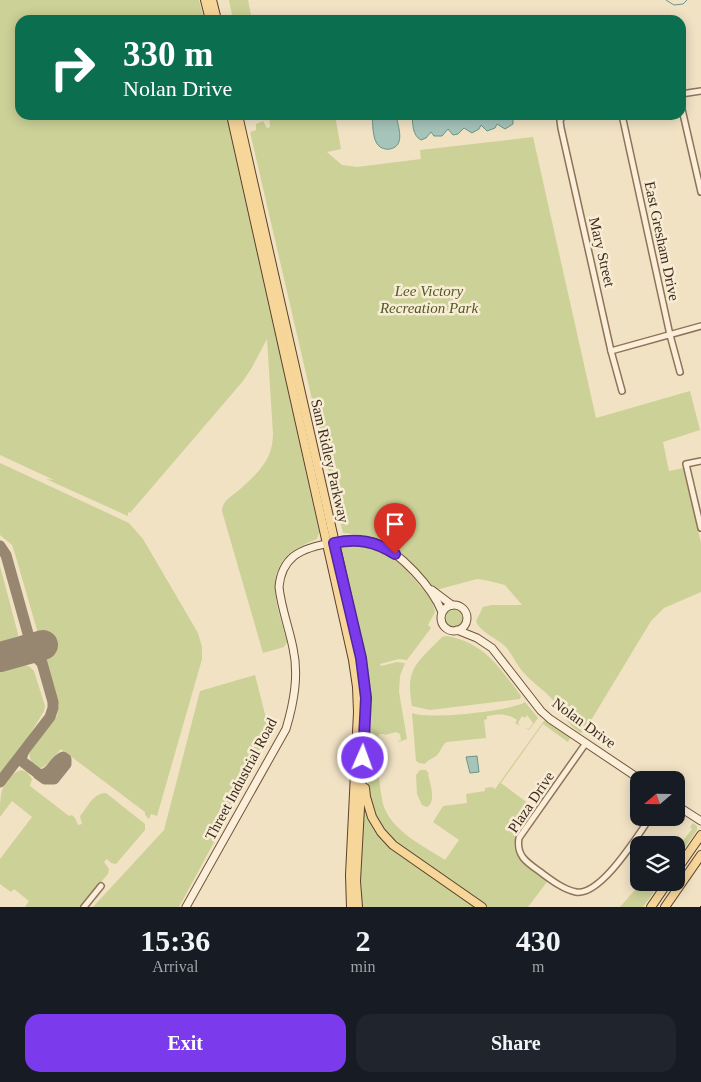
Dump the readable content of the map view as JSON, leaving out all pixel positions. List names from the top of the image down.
{
  "streets": {
    "main road": ["Sam Ridley Parkway"],
    "street": [
      "East Gresham Drive",
      "Mary Street",
      "Nolan Drive",
      "Threet Industrial Road",
      "Plaza Drive"
    ]
  },
  "crossings": [
    ["Sam Ridley Parkway", "Threet Industrial Road"],
    ["Nolan Drive", "Plaza Drive"]
  ],
  "parks": ["Lee Victory Recreation Park"],
  "north": "left",
  "page": {
    "turn": ["330 m", "Nolan Drive"],
    "eta": [
      "15:36",
      "Arrival",
      "2",
      "min",
      "430",
      "m"
    ],
    "buttons": ["Exit", "Share"]
  }
}
